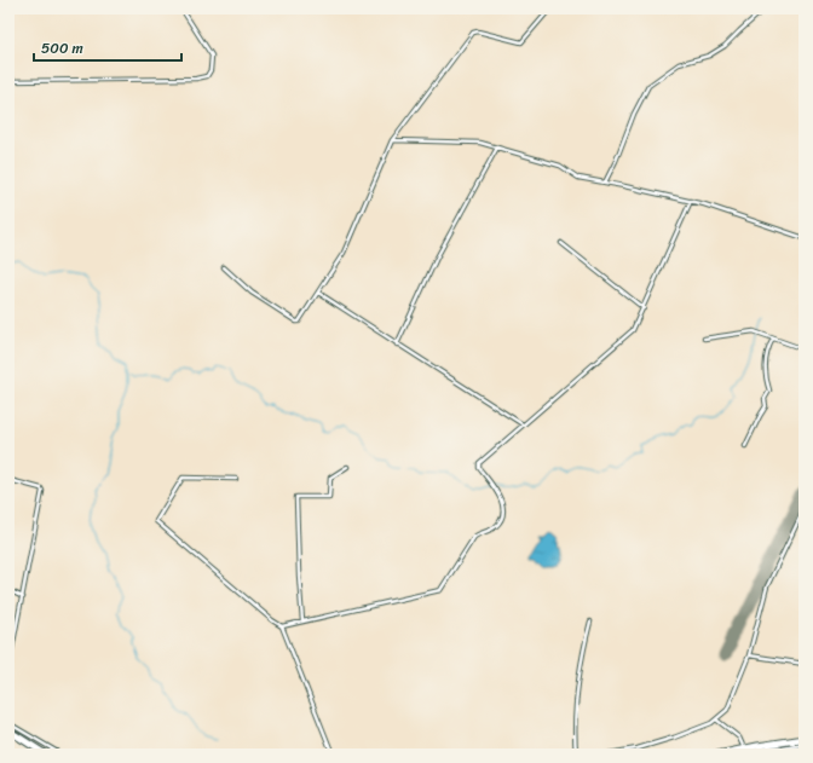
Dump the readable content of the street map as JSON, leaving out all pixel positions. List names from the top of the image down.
{
  "scale_bar": "500 m"
}
